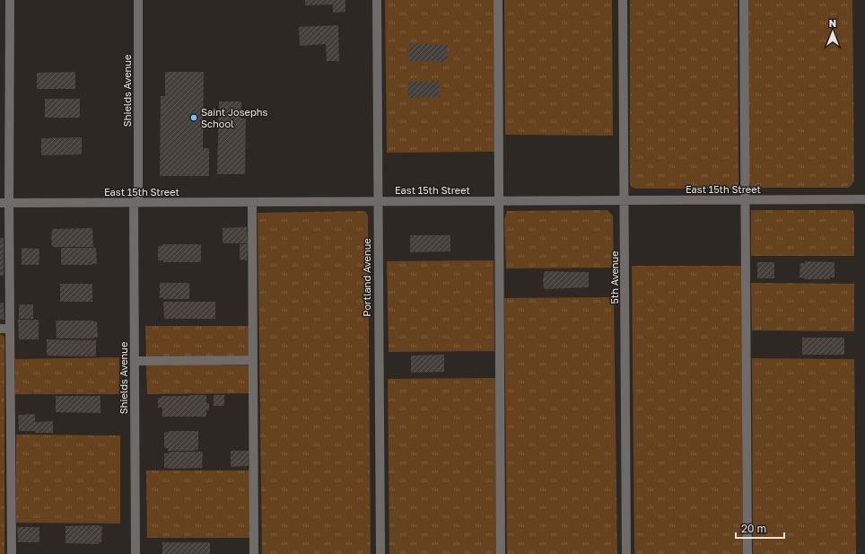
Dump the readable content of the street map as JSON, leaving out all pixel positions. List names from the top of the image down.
{
  "streets": {
    "street": [
      "Shields Avenue",
      "East 15th Street",
      "Portland Avenue",
      "5th Avenue"
    ]
  },
  "crossings": [
    ["Shields Avenue", "East 15th Street"],
    ["East 15th Street", "Portland Avenue"],
    ["East 15th Street", "5th Avenue"]
  ],
  "places": ["Saint Josephs School"],
  "scale_bar": "20 m",
  "north": "top"
}
